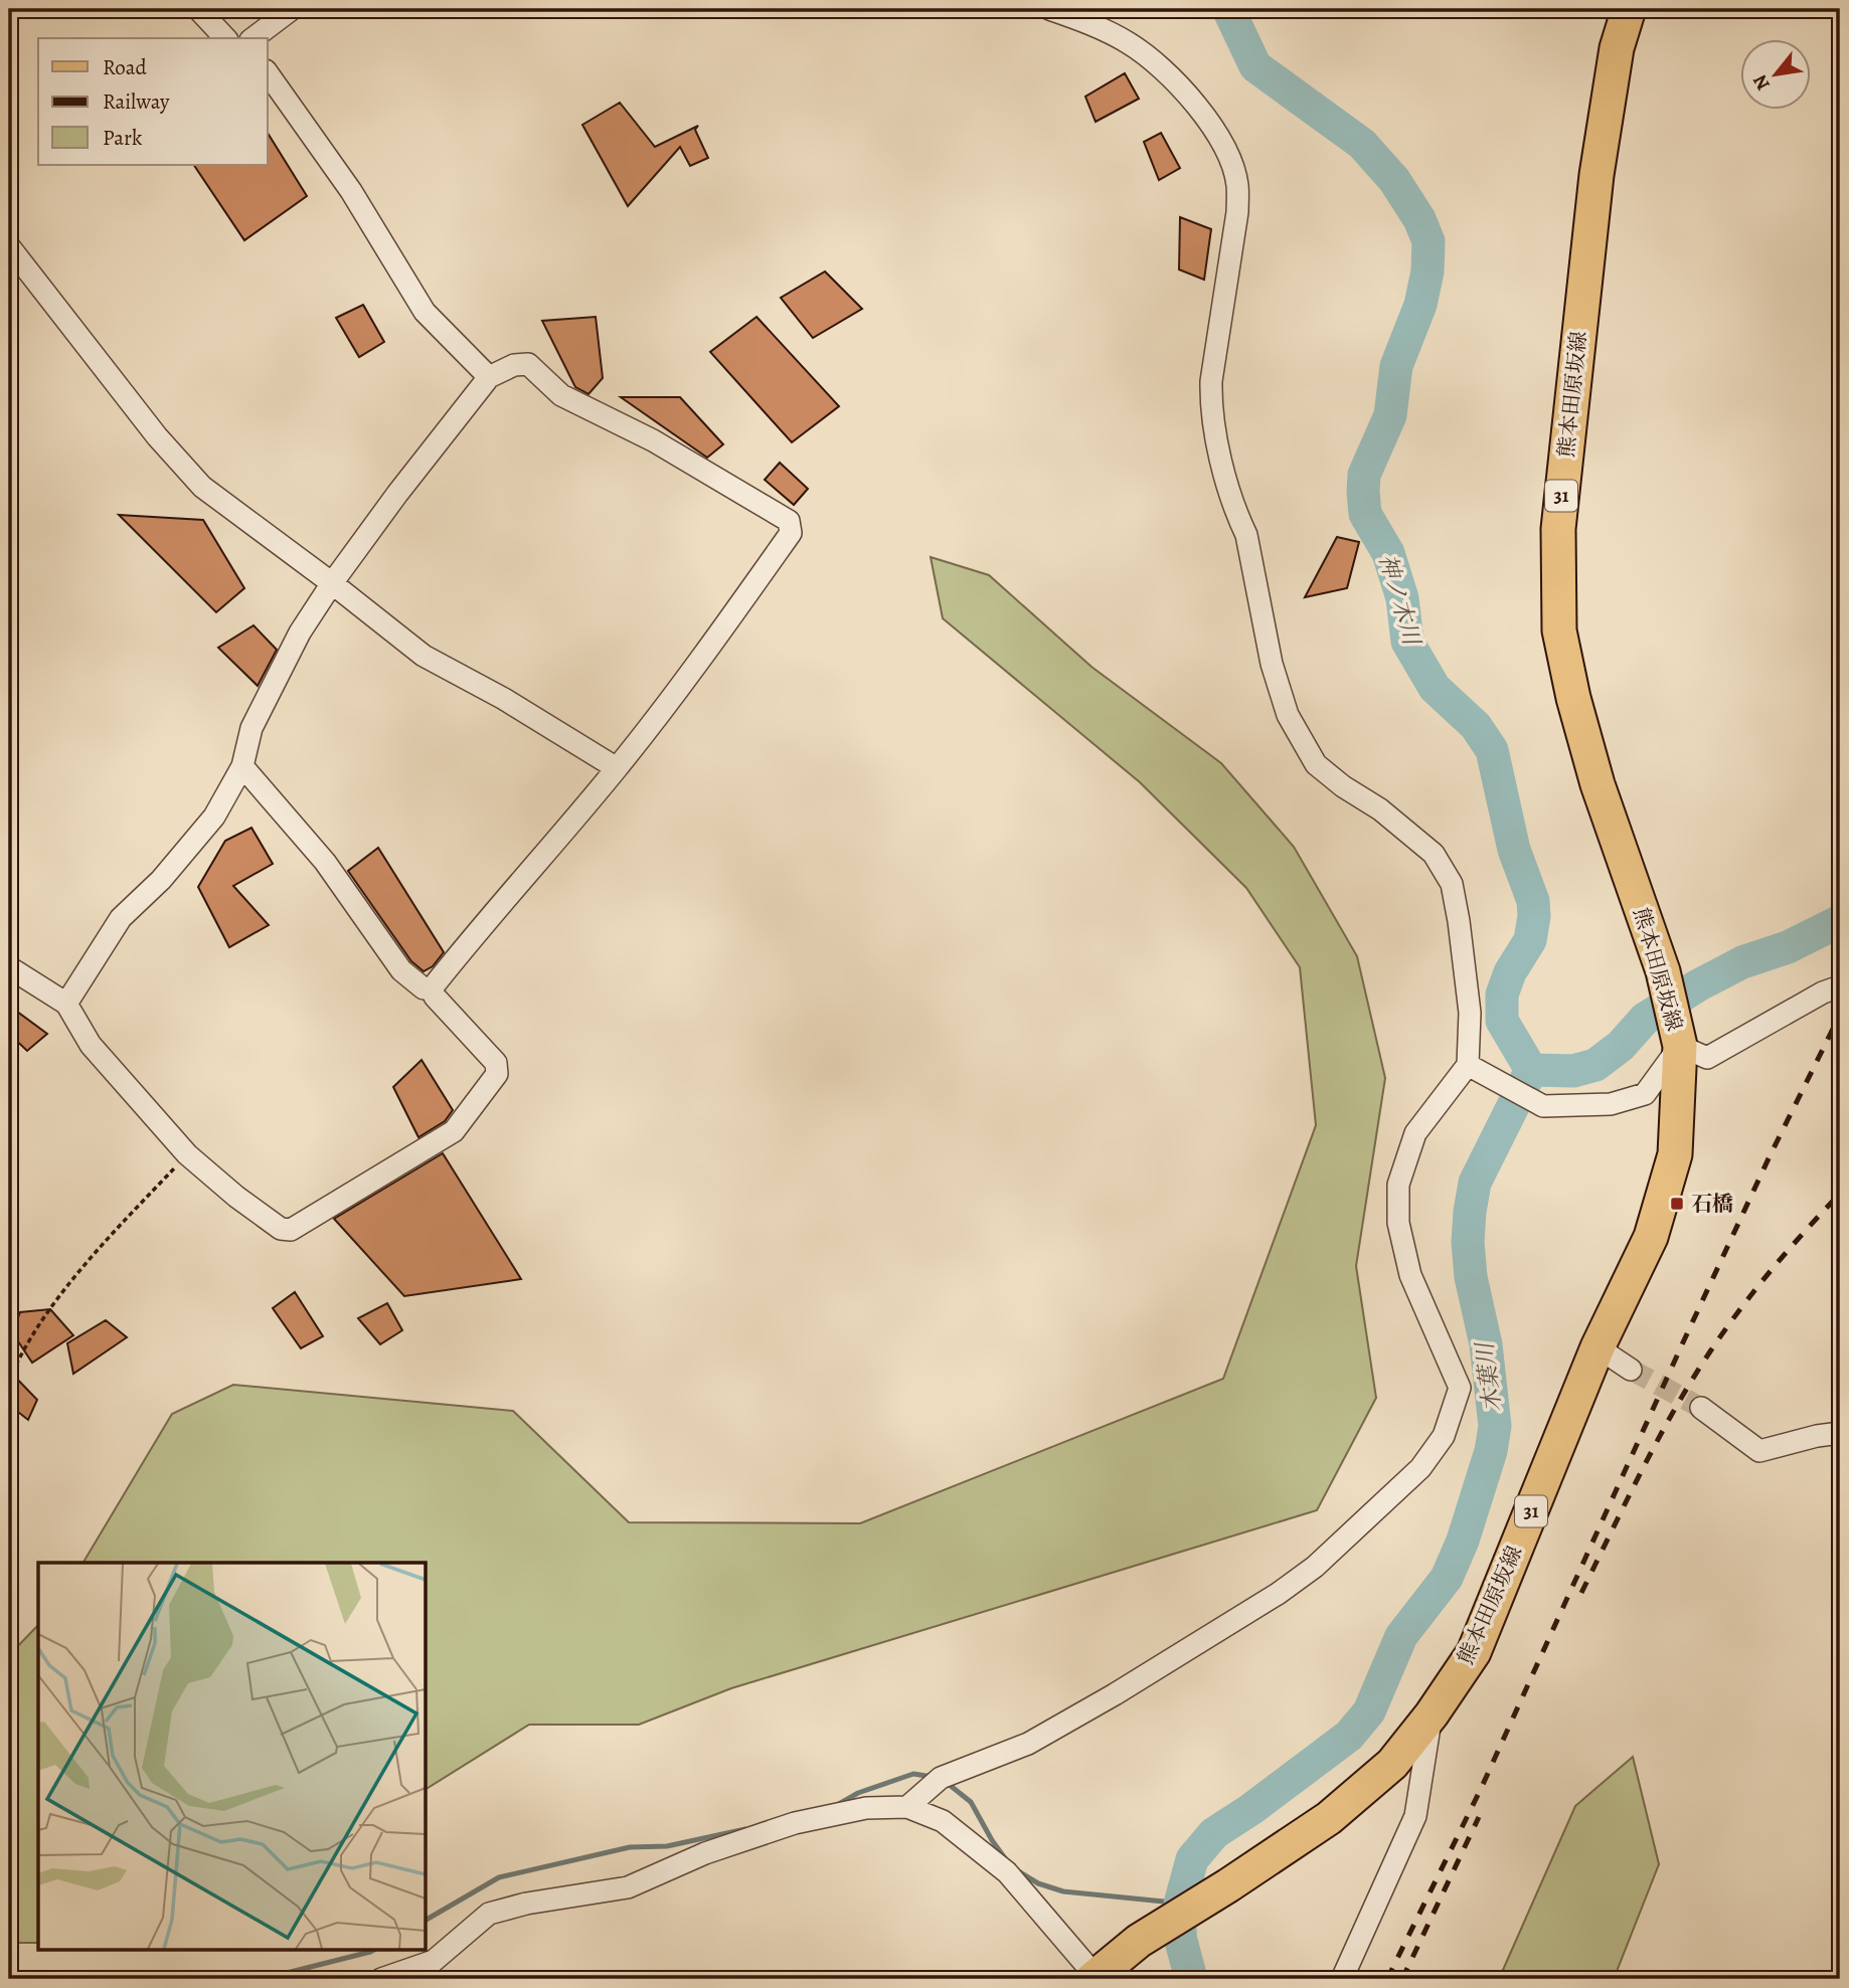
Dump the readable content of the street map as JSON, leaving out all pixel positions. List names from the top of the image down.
{
  "streets": {
    "main road": ["熊本田原坂線", "31"]
  },
  "water": ["神ノ木川", "木葉川"],
  "places": {
    "transit": ["石橋"]
  },
  "legend": ["Road", "Railway", "Park"],
  "north": "bottom left"
}
